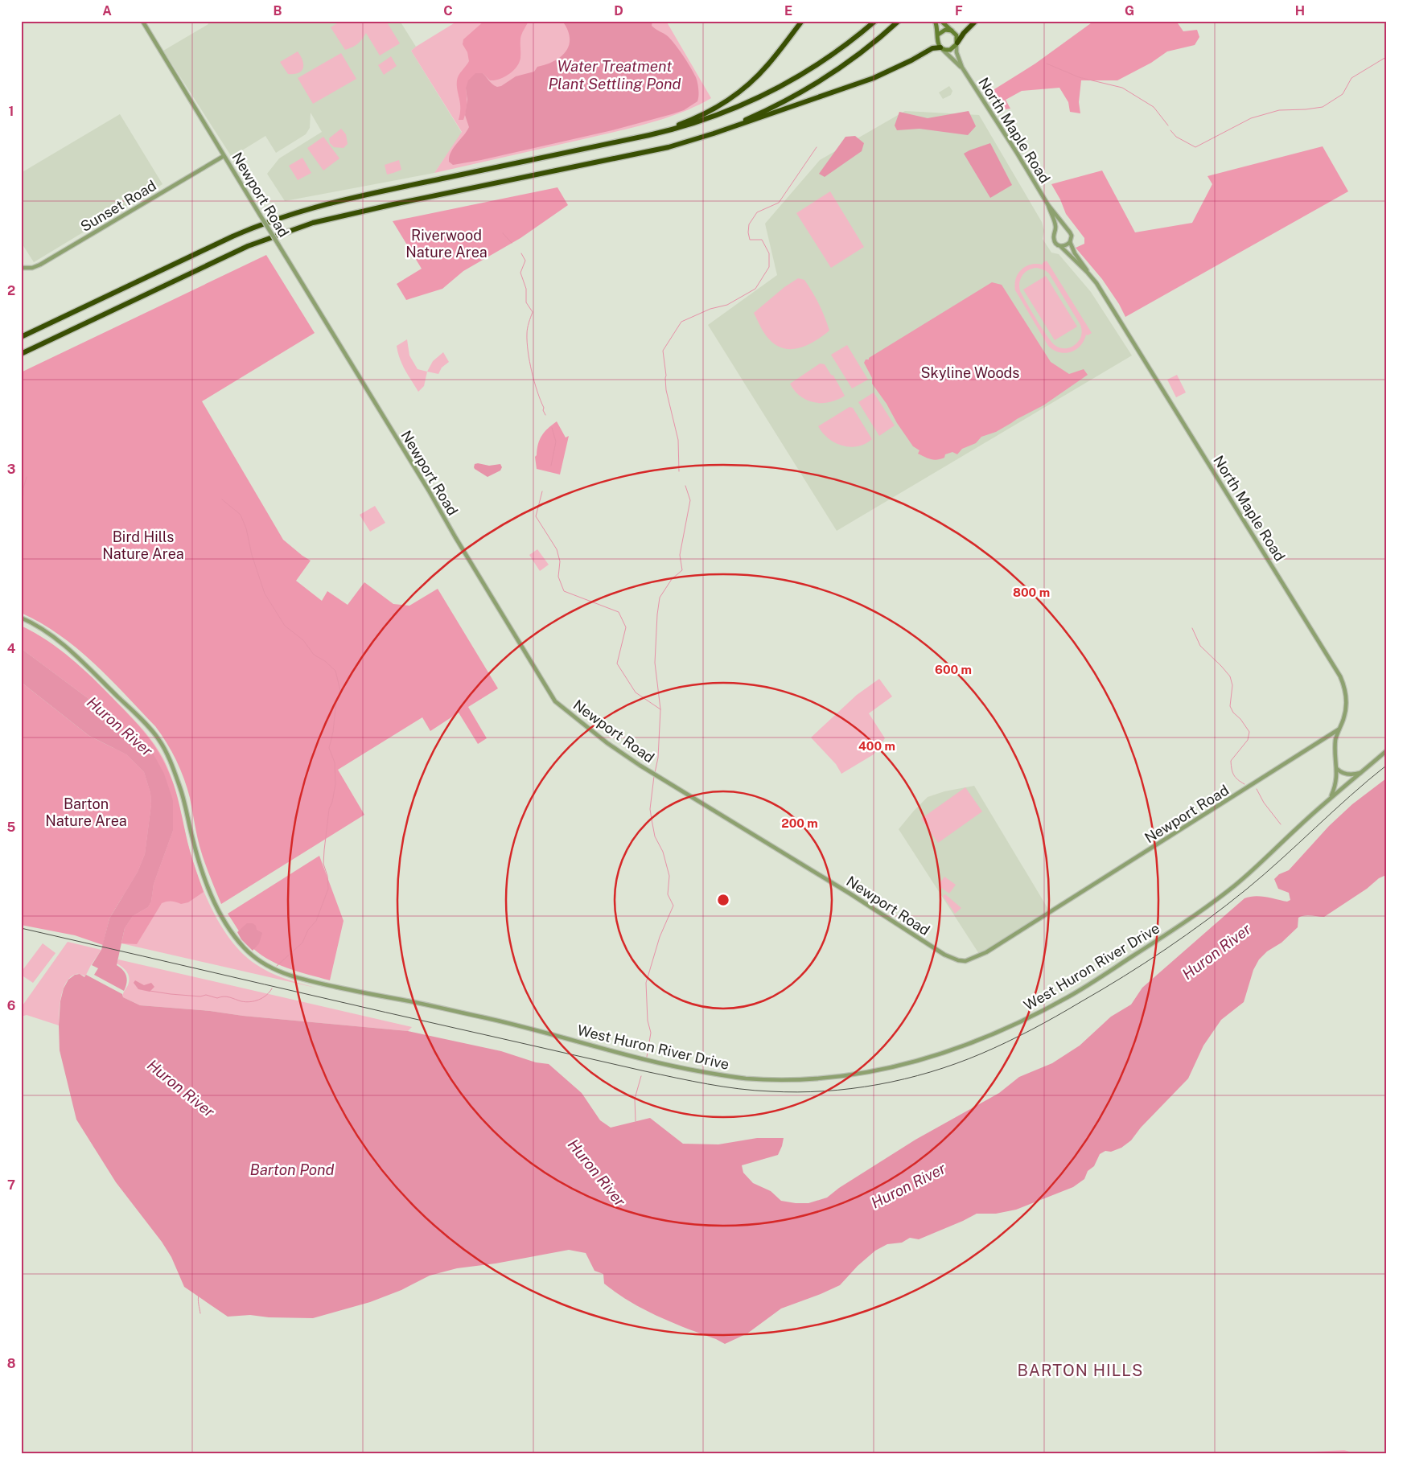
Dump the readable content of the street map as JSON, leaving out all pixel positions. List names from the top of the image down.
{
  "streets": {
    "street": [
      "North Maple Road",
      "Newport Road",
      "Sunset Road",
      "West Huron River Drive"
    ]
  },
  "crossings": [
    ["North Maple Road", "Newport Road"],
    ["North Maple Road", "West Huron River Drive"],
    ["Newport Road", "Sunset Road"]
  ],
  "districts": ["BARTON HILLS"],
  "water": ["Water Treatment Plant Settling Pond", "Huron River", "Barton Pond"],
  "parks": [
    "Riverwood Nature Area",
    "Skyline Woods",
    "Bird Hills Nature Area",
    "Barton Nature Area"
  ],
  "grid": {
    "columns": [
      "A",
      "B",
      "C",
      "D",
      "E",
      "F",
      "G",
      "H"
    ],
    "rows": [
      "1",
      "2",
      "3",
      "4",
      "5",
      "6",
      "7",
      "8"
    ]
  },
  "rings": [
    "800 m",
    "600 m",
    "400 m",
    "200 m"
  ]
}
